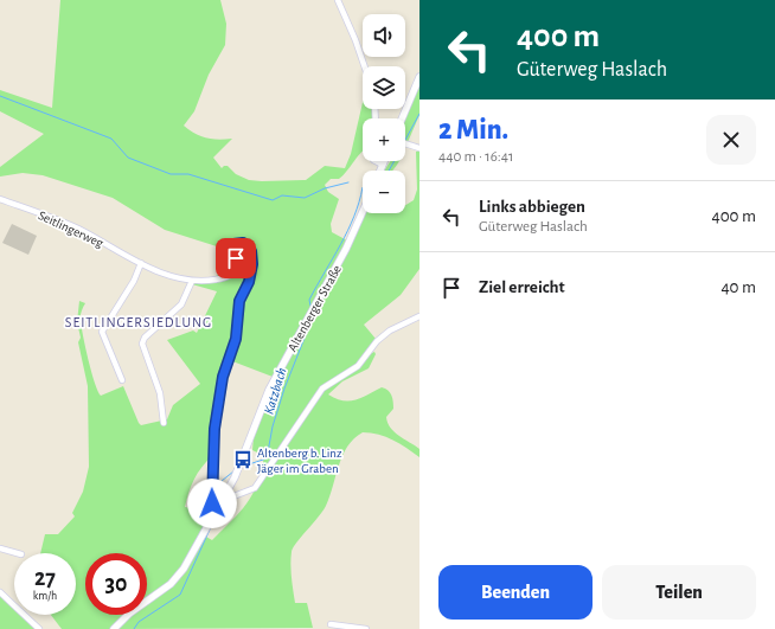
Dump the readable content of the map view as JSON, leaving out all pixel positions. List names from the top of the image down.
{
  "streets": {
    "street": ["Seitlingerweg", "Altenberger Straße"]
  },
  "crossings": [
    ["Seitlingerweg", "Altenberger Straße"]
  ],
  "districts": ["SEITLINGERSIEDLUNG"],
  "water": ["Katzbach"],
  "places": {
    "bus stop": ["Altenberg b. Linz Jäger im Graben"]
  },
  "page": {
    "turn": ["400 m", "Güterweg Haslach"],
    "map_buttons": ["+", "−"],
    "heading": ["2 Min.", "440 m · 16:41"],
    "list": [
      {
        "name": "Links abbiegen",
        "note": "Güterweg Haslach",
        "value": "400 m"
      },
      {
        "name": "Ziel erreicht",
        "value": "40 m"
      }
    ],
    "speed": "27 km/h",
    "limit": "30",
    "buttons": ["Beenden", "Teilen"]
  }
}
